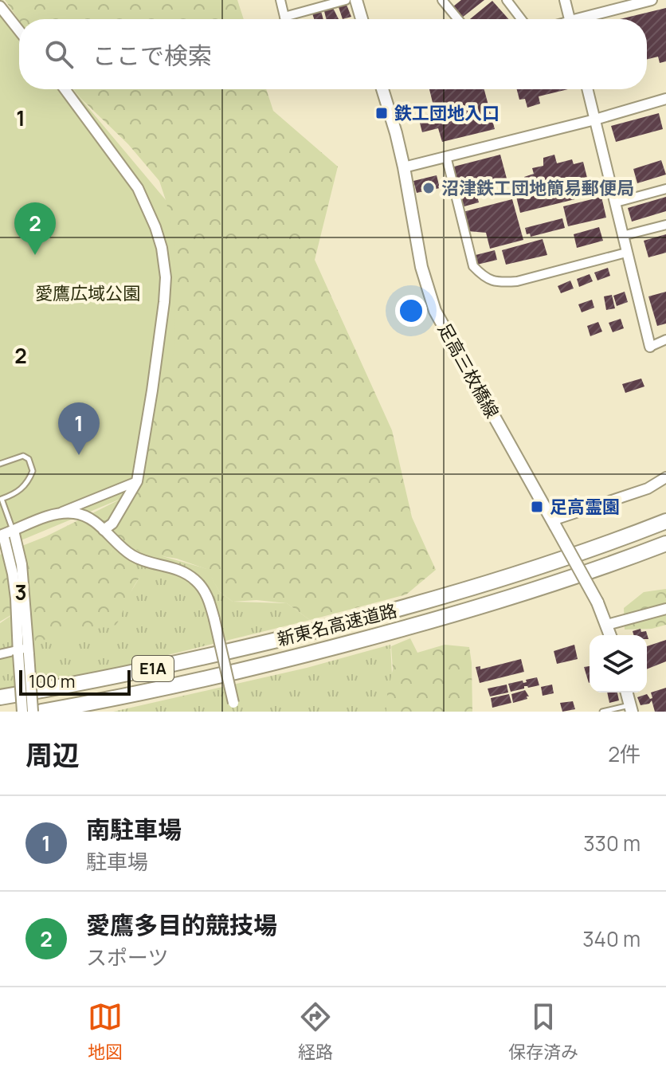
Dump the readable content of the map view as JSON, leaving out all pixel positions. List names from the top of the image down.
{
  "streets": {
    "highway": ["新東名高速道路", "E1A"],
    "main road": ["足高三枚橋線"]
  },
  "parks": ["愛鷹広域公園"],
  "places": {
    "transit": ["鉄工団地入口", "足高霊園"],
    "other": ["沼津鉄工団地簡易郵便局"]
  },
  "scale_bar": "100 m",
  "page": {
    "search": "ここで検索",
    "pins": ["2", "1"],
    "scale": "100 m",
    "heading": ["周辺", "2件"],
    "list": [
      {
        "mark": "1",
        "name": "南駐車場",
        "note": "駐車場",
        "value": "330 m"
      },
      {
        "mark": "2",
        "name": "愛鷹多目的競技場",
        "note": "スポーツ",
        "value": "340 m"
      }
    ],
    "nav": ["地図", "経路", "保存済み"]
  },
  "grid": {
    "rows": ["1", "2", "3"]
  }
}
